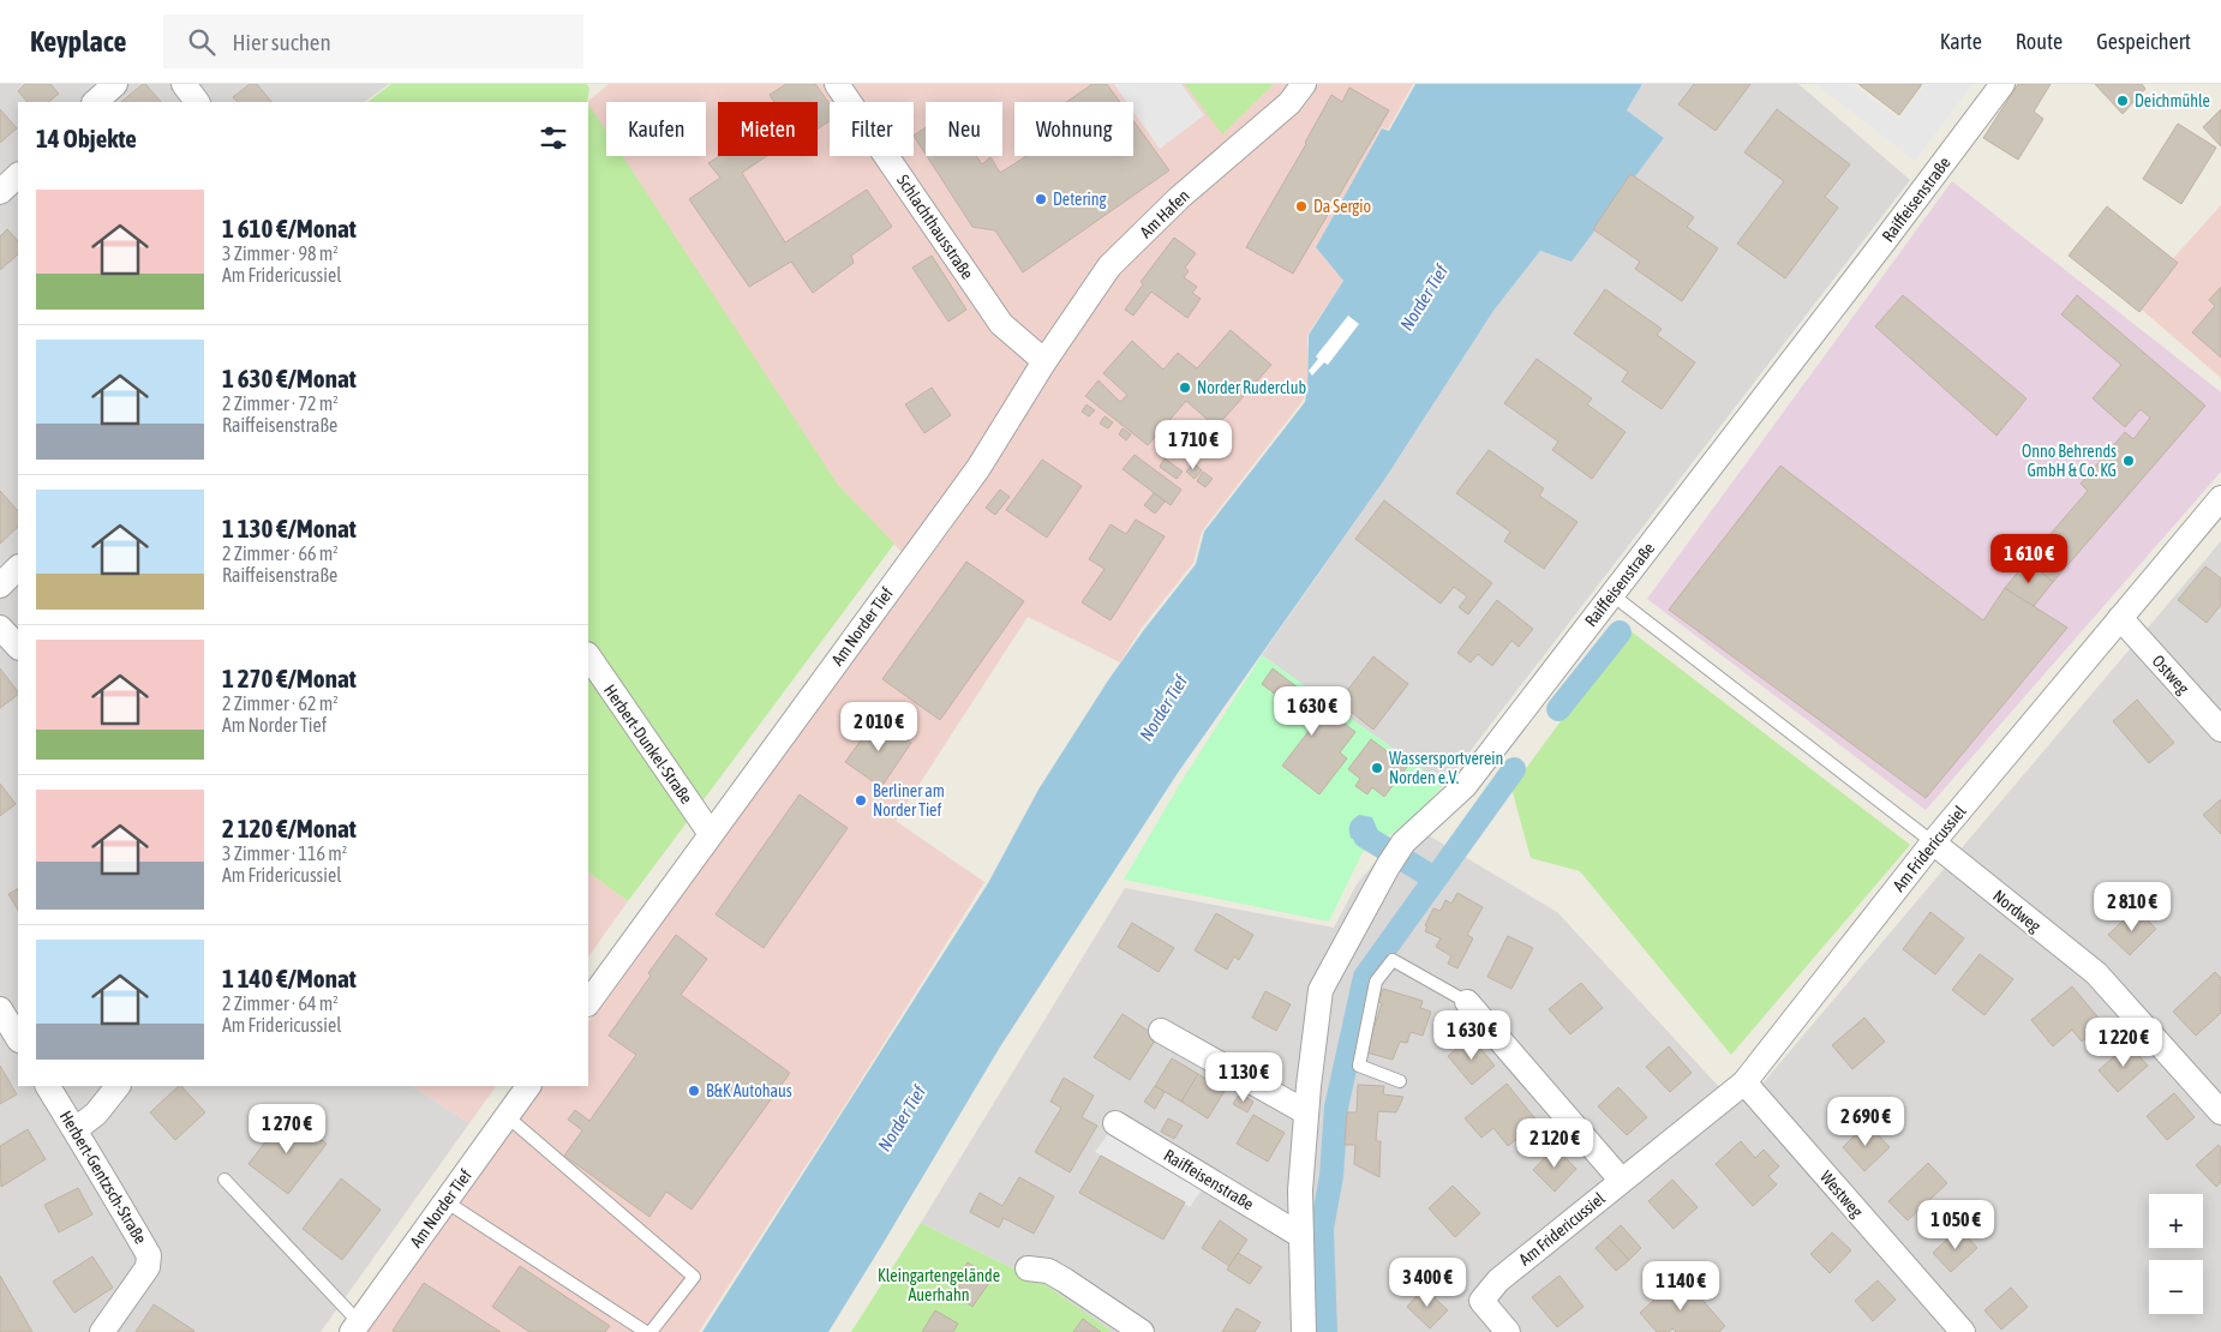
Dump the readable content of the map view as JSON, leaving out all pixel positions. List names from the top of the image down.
{
  "streets": {
    "street": [
      "Raiffeisenstraße",
      "Am Hafen",
      "Schlachthausstraße",
      "Am Norder Tief",
      "Ostweg",
      "Herbert-Dunkel-Straße",
      "Am Fridericussiel",
      "Nordweg",
      "Herbert-Gentzsch-Straße",
      "Westweg"
    ]
  },
  "crossings": [
    ["Am Hafen", "Schlachthausstraße"],
    ["Am Hafen", "Am Norder Tief"],
    ["Schlachthausstraße", "Am Norder Tief"],
    ["Am Norder Tief", "Herbert-Dunkel-Straße"],
    ["Ostweg", "Am Fridericussiel"],
    ["Am Fridericussiel", "Nordweg"],
    ["Am Fridericussiel", "Westweg"]
  ],
  "water": ["Norder Tief"],
  "parks": ["Kleingartengelände Auerhahn"],
  "places": [
    "Deichmühle",
    "Detering",
    "Da Sergio",
    "Norder Ruderclub",
    "Onno Behrends GmbH & Co. KG",
    "Wassersportverein Norden e.V.",
    "Berliner am Norder Tief",
    "B&K Autohaus"
  ],
  "page": {
    "header": "Keyplace",
    "search": "Hier suchen",
    "nav": ["Karte", "Route", "Gespeichert"],
    "chip": [
      "Kaufen",
      "Mieten",
      "Filter",
      "Neu",
      "Wohnung"
    ],
    "heading": "14 Objekte",
    "list": [
      {
        "name": "1 610 €/Monat",
        "note": "3 Zimmer · 98 m² · Am Fridericussiel"
      },
      {
        "name": "1 630 €/Monat",
        "note": "2 Zimmer · 72 m² · Raiffeisenstraße"
      },
      {
        "name": "1 130 €/Monat",
        "note": "2 Zimmer · 66 m² · Raiffeisenstraße"
      },
      {
        "name": "1 270 €/Monat",
        "note": "2 Zimmer · 62 m² · Am Norder Tief"
      },
      {
        "name": "2 120 €/Monat",
        "note": "3 Zimmer · 116 m² · Am Fridericussiel"
      },
      {
        "name": "1 140 €/Monat",
        "note": "2 Zimmer · 64 m² · Am Fridericussiel"
      }
    ],
    "price": [
      "1 710 €",
      "1 610 €",
      "1 630 €",
      "2 010 €",
      "2 810 €",
      "1 630 €",
      "1 220 €",
      "1 130 €",
      "2 690 €",
      "1 270 €",
      "2 120 €",
      "1 050 €",
      "3 400 €",
      "1 140 €"
    ],
    "map_buttons": ["+", "−"]
  }
}
